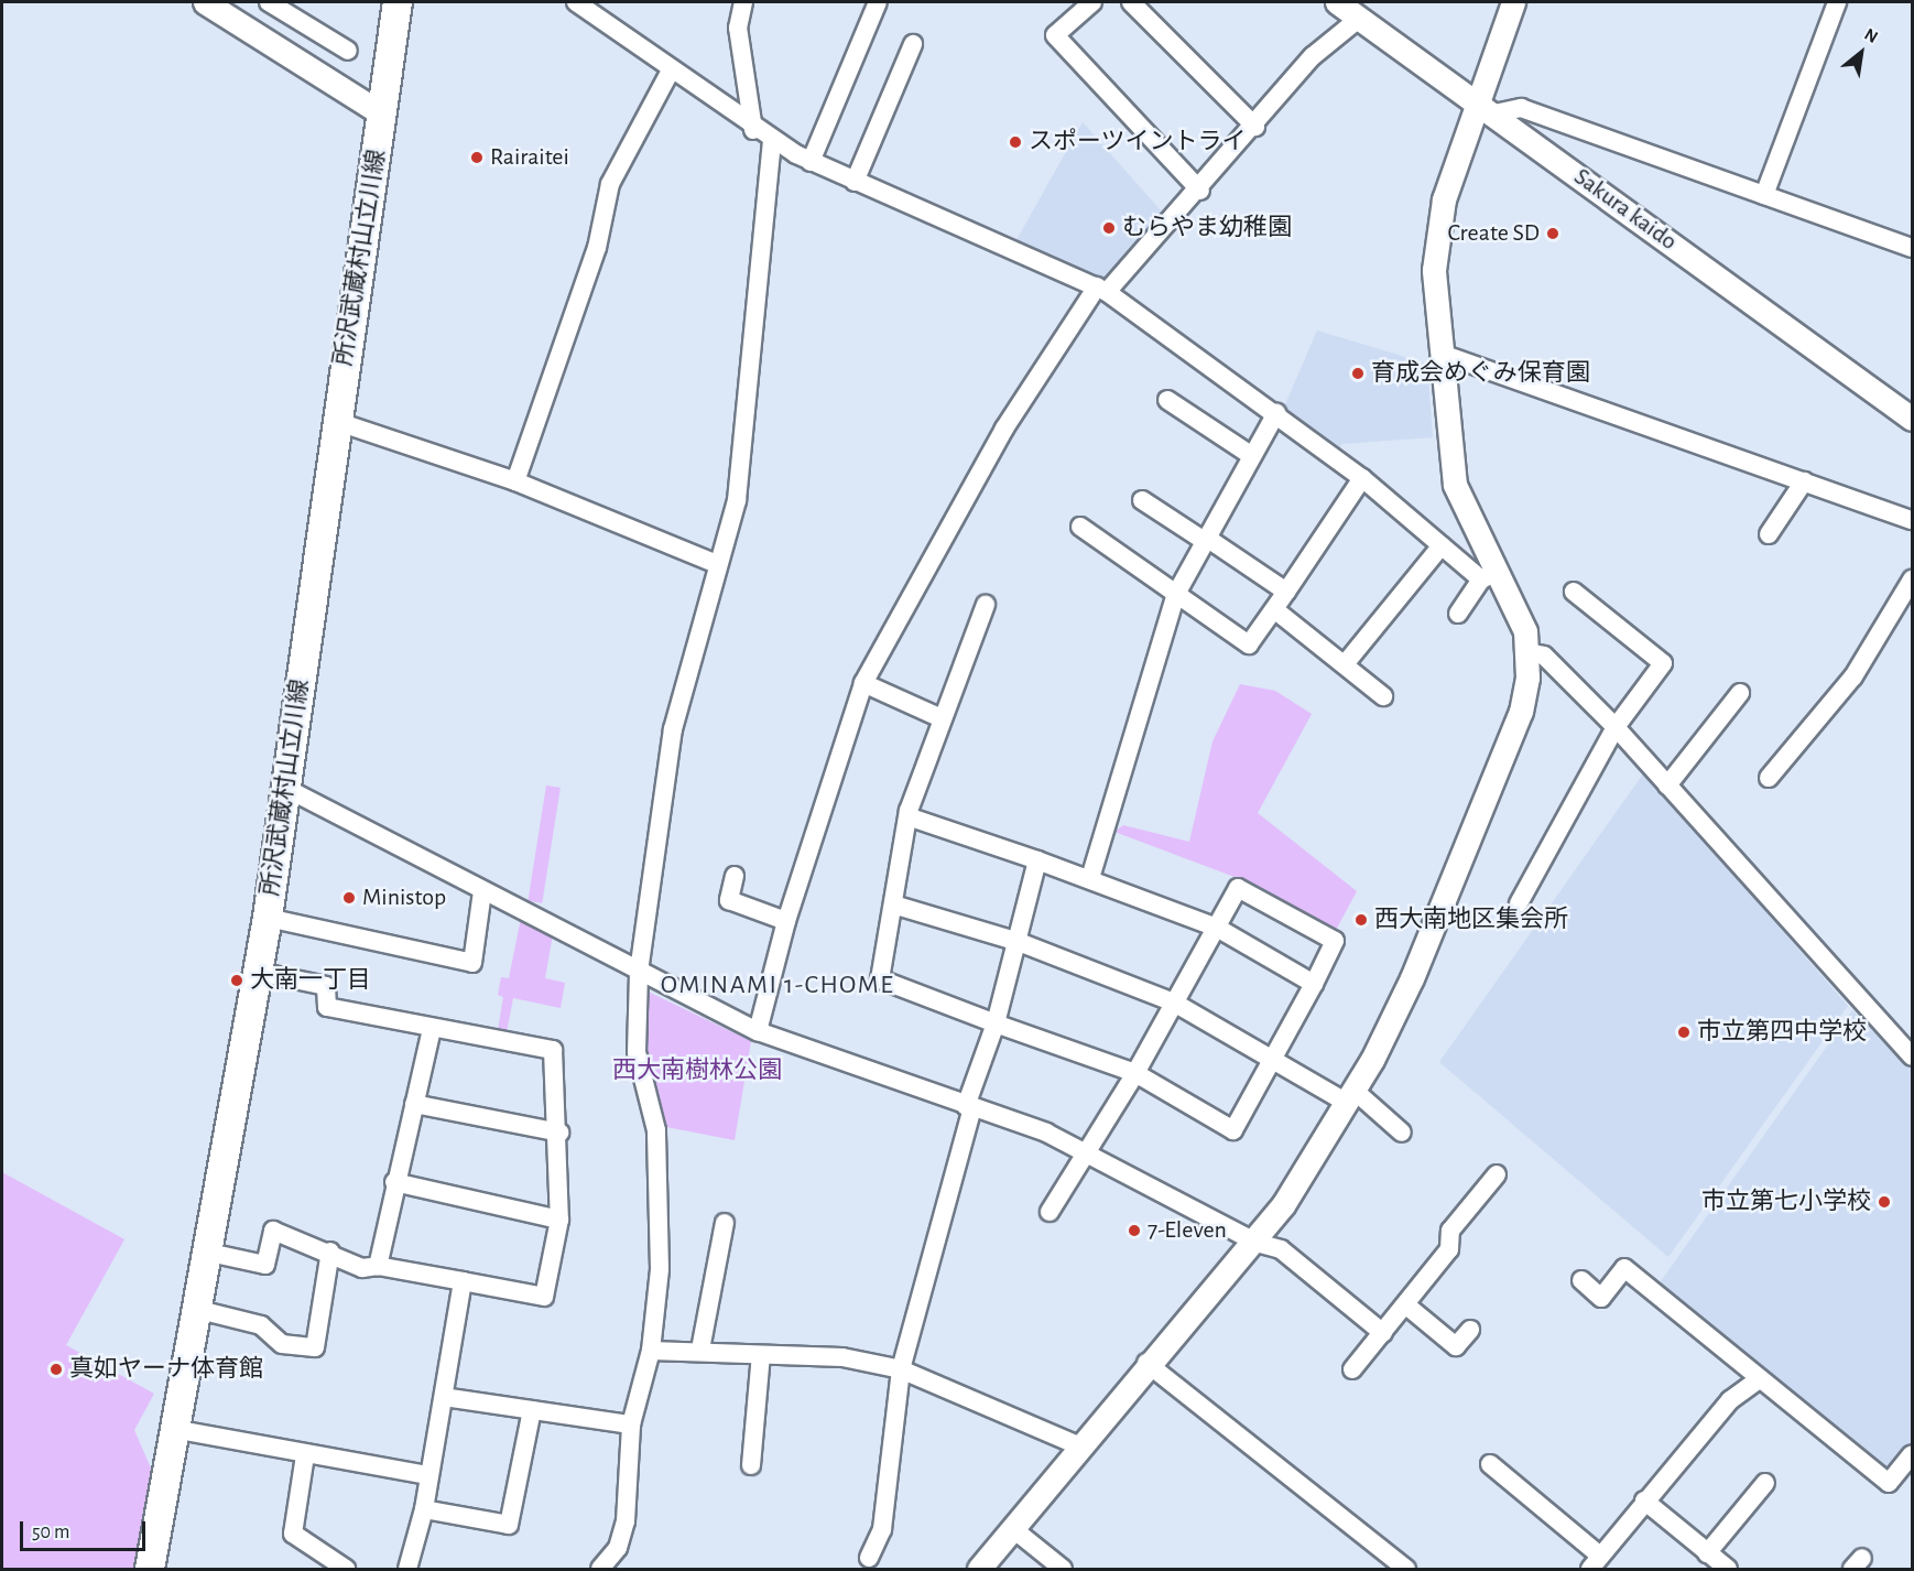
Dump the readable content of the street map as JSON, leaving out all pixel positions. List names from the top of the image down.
{
  "streets": {
    "main road": ["所沢武蔵村山立川線"],
    "street": ["Sakura kaido"]
  },
  "districts": ["OMINAMI 1-CHOME"],
  "parks": ["西大南樹林公園"],
  "places": [
    "スポーツイントライ",
    "Rairaitei",
    "むらやま幼稚園",
    "Create SD",
    "育成会めぐみ保育園",
    "Ministop",
    "西大南地区集会所",
    "大南一丁目",
    "市立第四中学校",
    "市立第七小学校",
    "7-Eleven",
    "真如ヤーナ体育館"
  ],
  "scale_bar": "50 m",
  "north": "top right"
}
